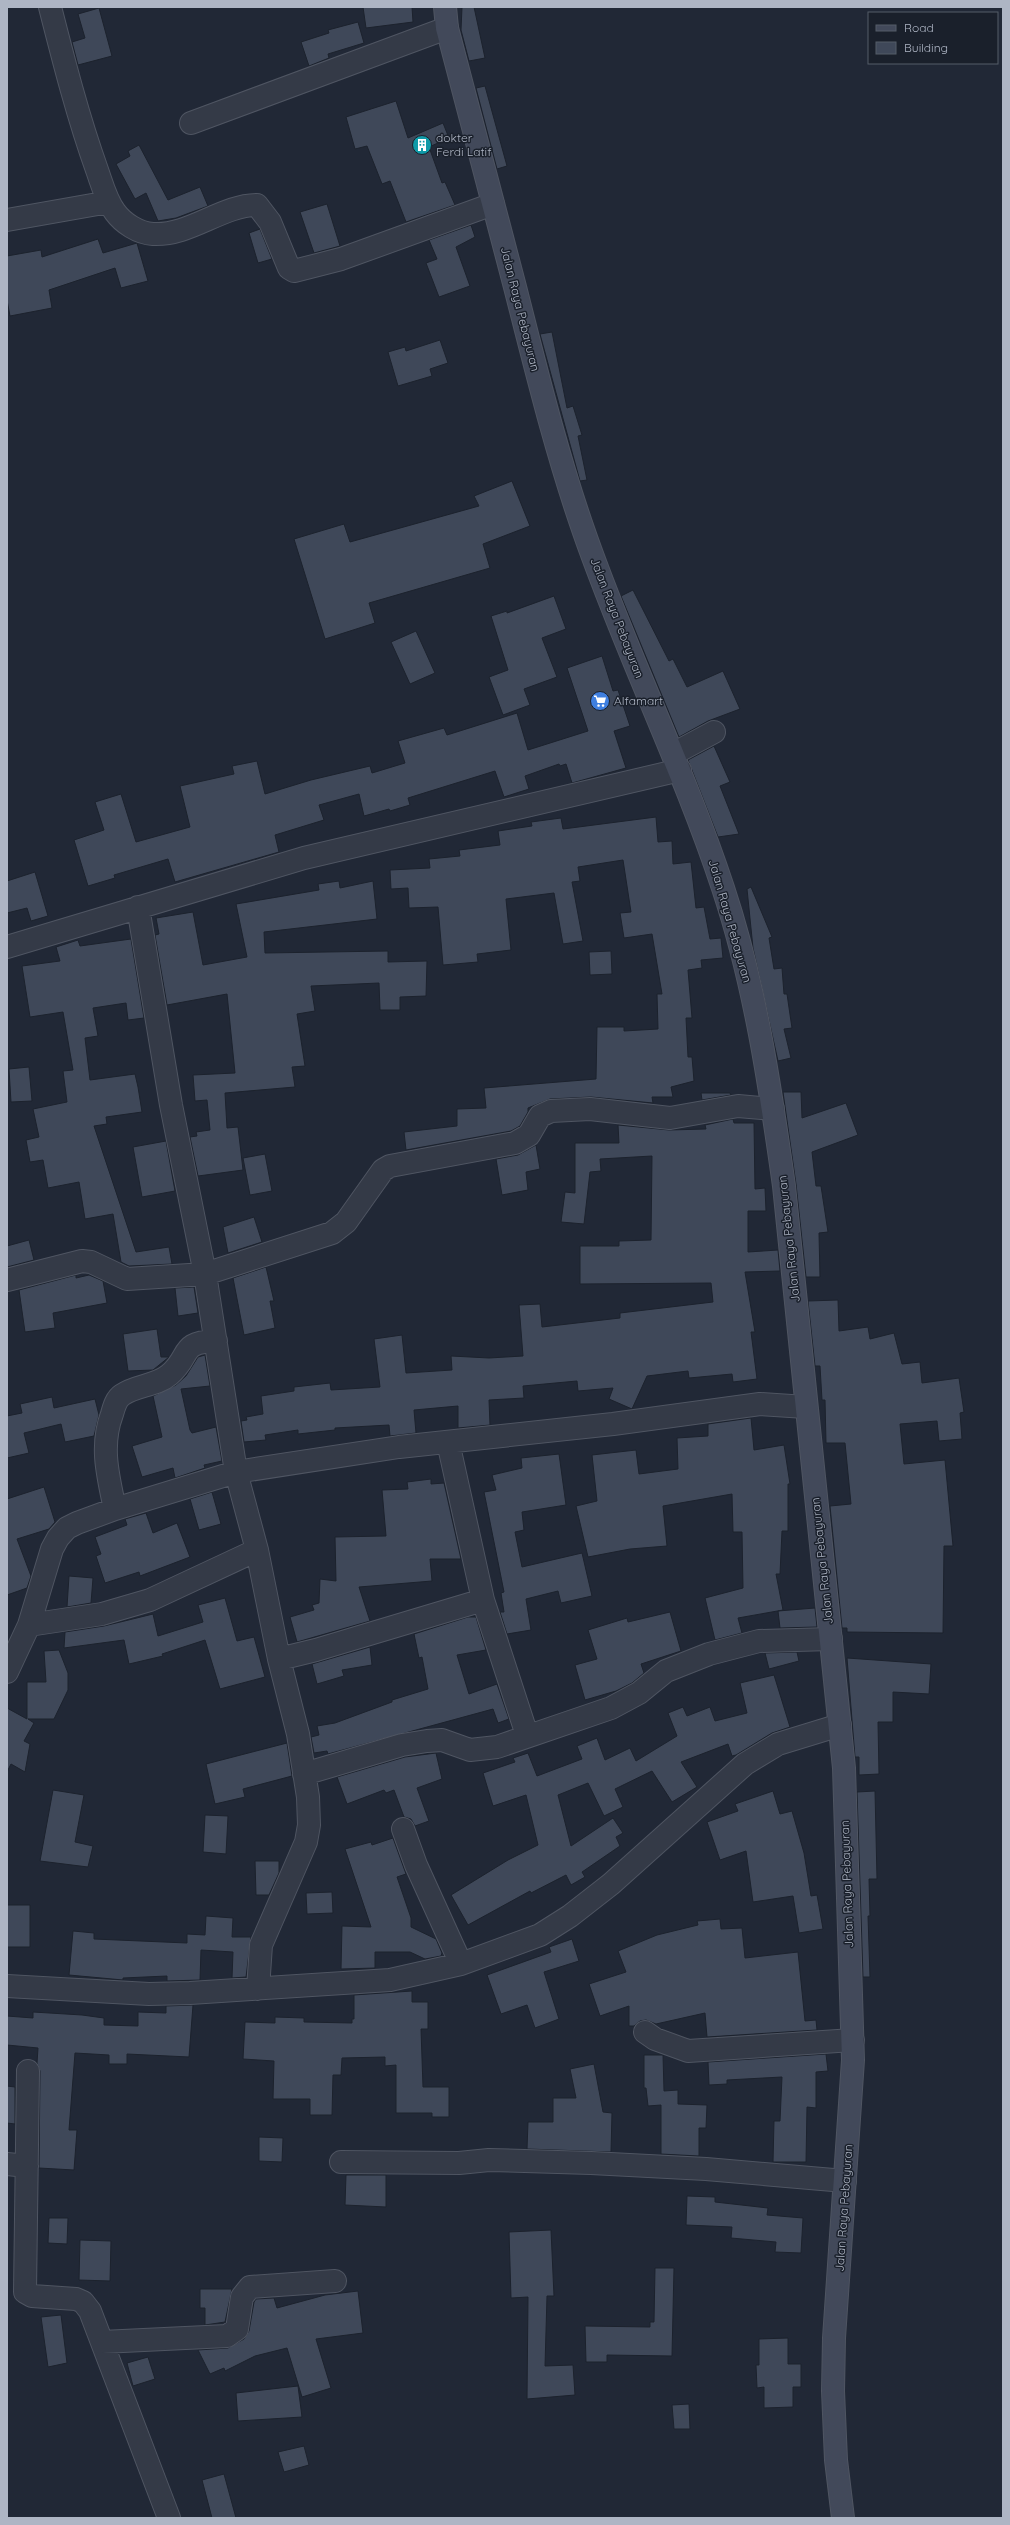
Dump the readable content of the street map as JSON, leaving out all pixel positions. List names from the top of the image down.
{
  "streets": {
    "main road": ["Jalan Raya Pebayuran"]
  },
  "places": {
    "building": ["dokter Ferdi Latif"],
    "supermarket": ["Alfamart"]
  },
  "legend": ["Road", "Building"]
}
